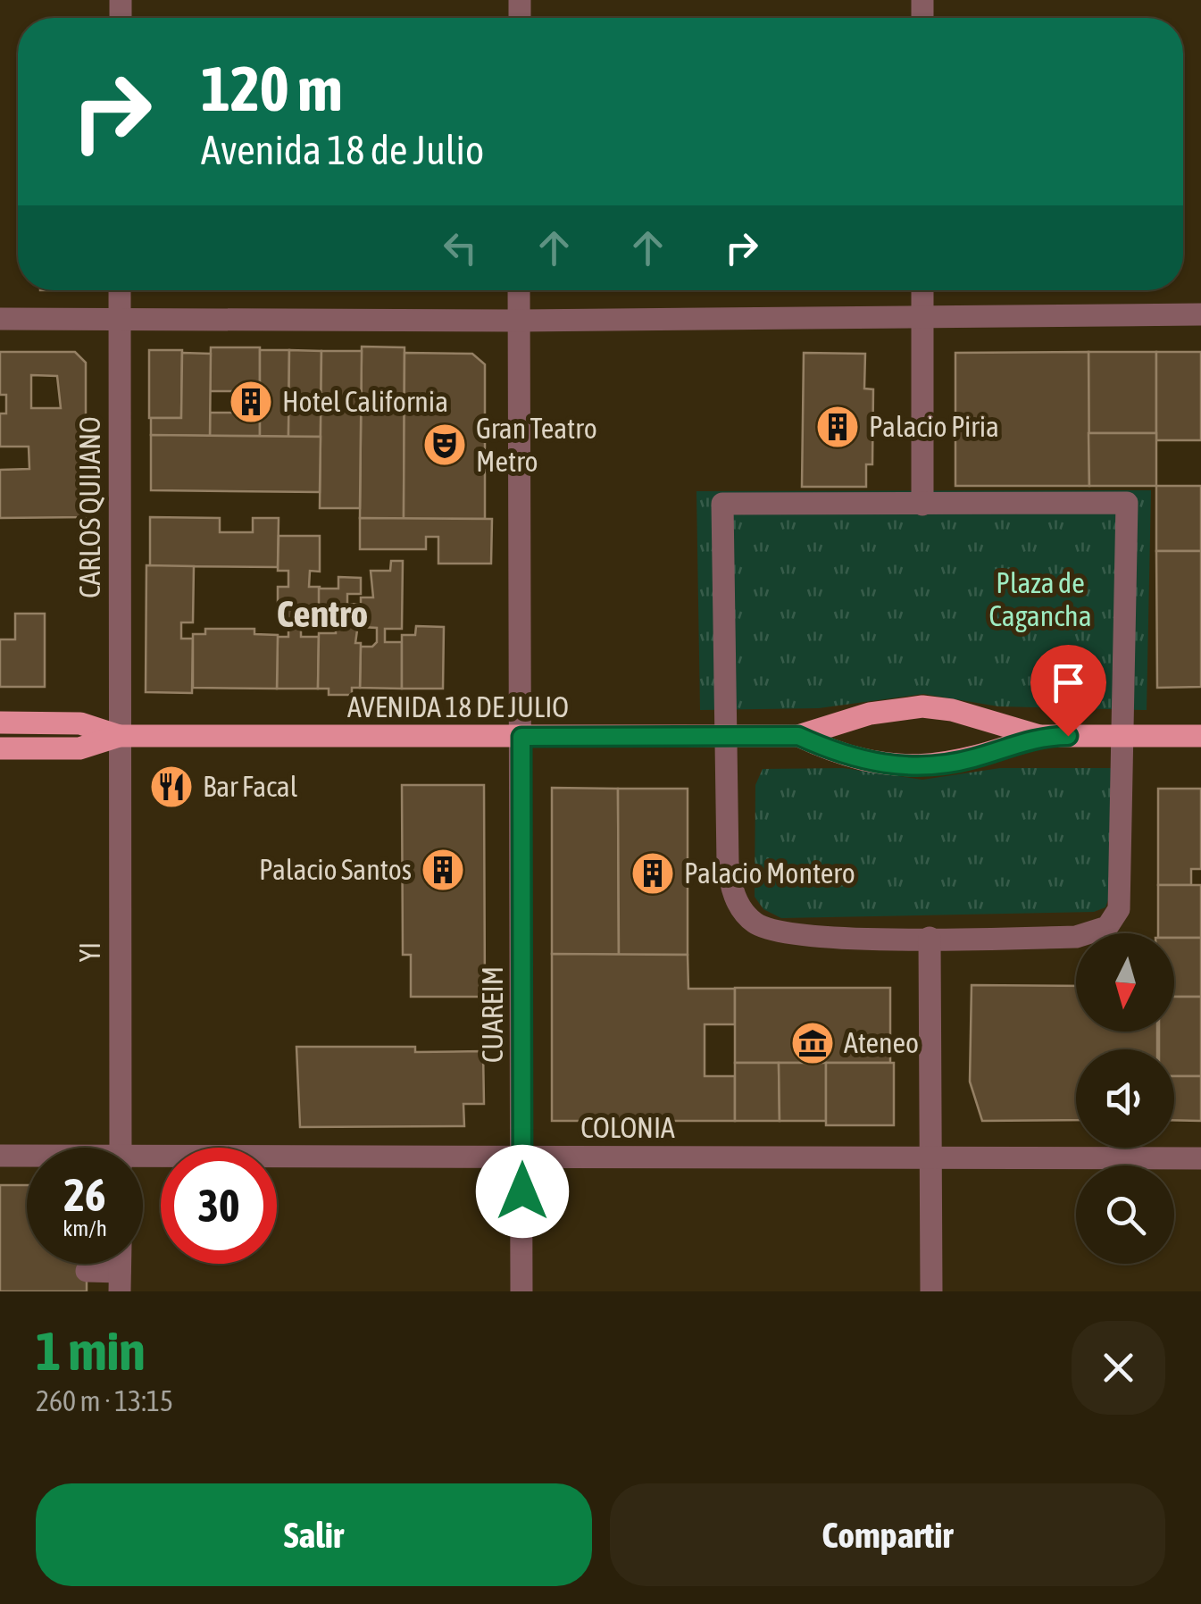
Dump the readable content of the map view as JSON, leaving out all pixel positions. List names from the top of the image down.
{
  "streets": {
    "main road": ["AVENIDA 18 DE JULIO"],
    "street": [
      "CARLOS QUIJANO",
      "YI",
      "CUAREIM",
      "COLONIA"
    ]
  },
  "crossings": [
    ["CARLOS QUIJANO", "AVENIDA 18 DE JULIO"],
    ["CARLOS QUIJANO", "YI"],
    ["AVENIDA 18 DE JULIO", "YI"],
    ["AVENIDA 18 DE JULIO", "CUAREIM"],
    ["CUAREIM", "COLONIA"]
  ],
  "districts": ["Centro"],
  "parks": ["Plaza de Cagancha"],
  "places": {
    "building": [
      "Hotel California",
      "Palacio Piria",
      "Palacio Santos",
      "Palacio Montero"
    ],
    "theatre": ["Gran Teatro Metro"],
    "restaurant": ["Bar Facal"],
    "museum": ["Ateneo"]
  },
  "north": "bottom",
  "page": {
    "turn": ["120 m", "Avenida 18 de Julio"],
    "speed": "26 km/h",
    "limit": "30",
    "heading": ["1 min", "260 m · 13:15"],
    "buttons": ["Salir", "Compartir"]
  }
}
